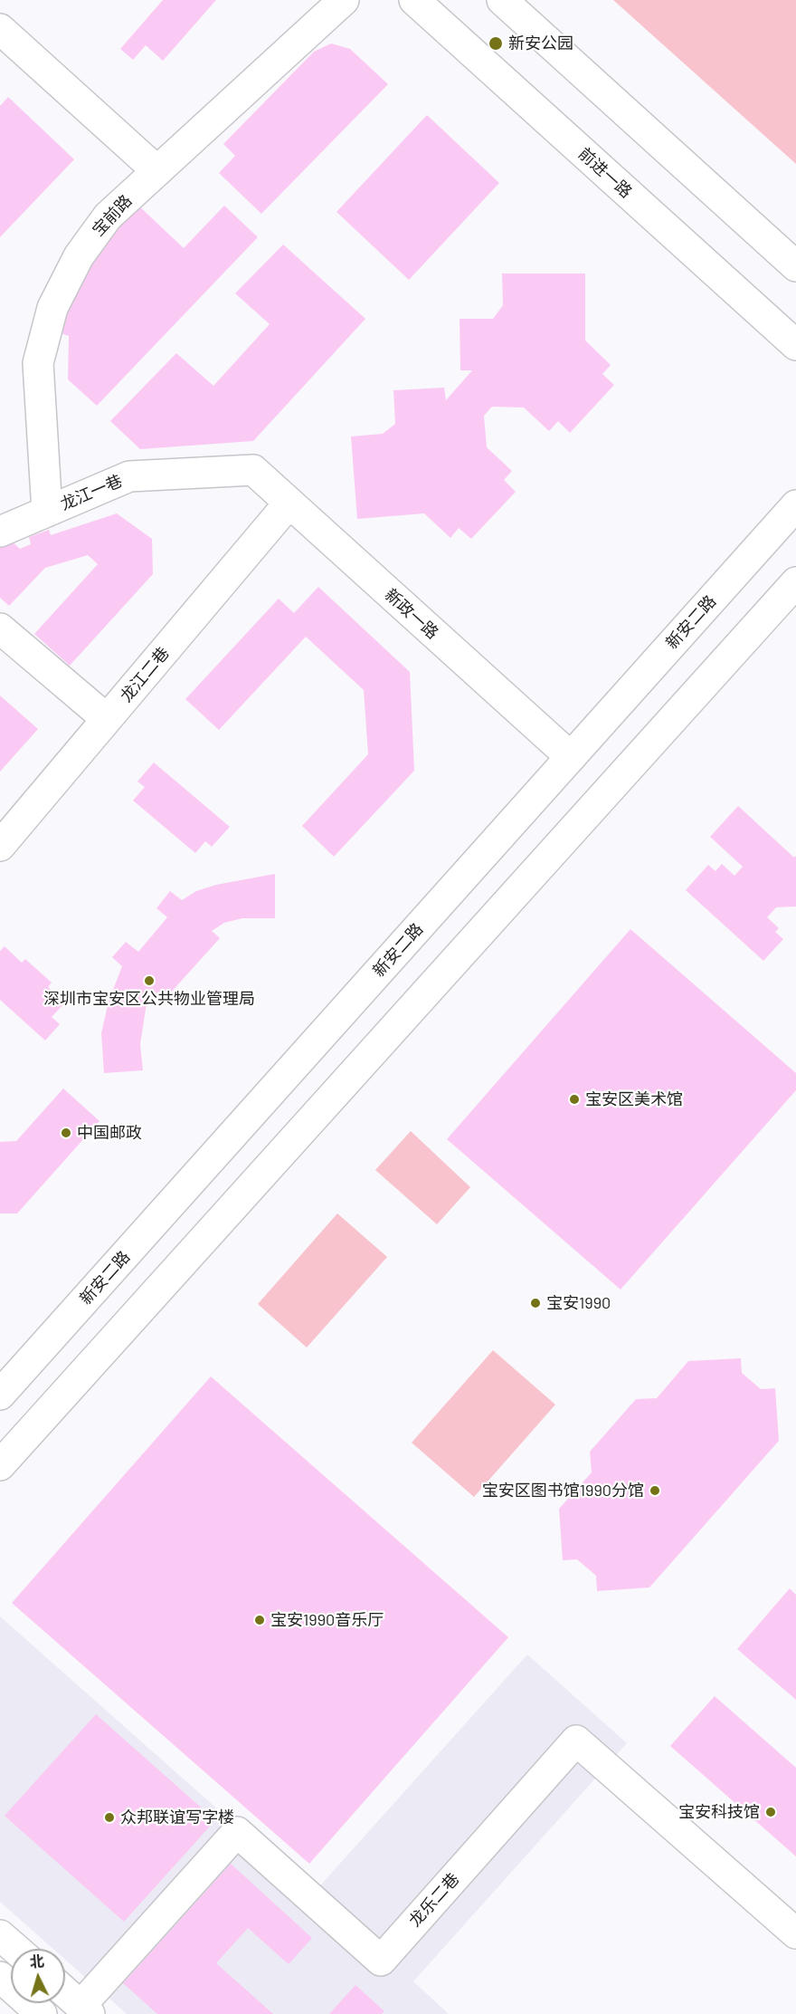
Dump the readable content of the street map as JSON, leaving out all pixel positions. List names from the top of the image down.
{
  "streets": {
    "main road": [
      "前进一路",
      "宝前路",
      "龙江一巷",
      "新政一路",
      "新安二路",
      "龙江二巷",
      "龙乐二巷"
    ]
  },
  "crossings": [
    ["宝前路", "龙江一巷"],
    ["龙江一巷", "新政一路"],
    ["新政一路", "新安二路"],
    ["新政一路", "龙江二巷"]
  ],
  "places": [
    "新安公园",
    "深圳市宝安区公共物业管理局",
    "宝安区美术馆",
    "中国邮政",
    "宝安1990",
    "宝安区图书馆1990分馆",
    "宝安1990音乐厅",
    "宝安科技馆",
    "众邦联谊写字楼"
  ],
  "north": "top"
}
